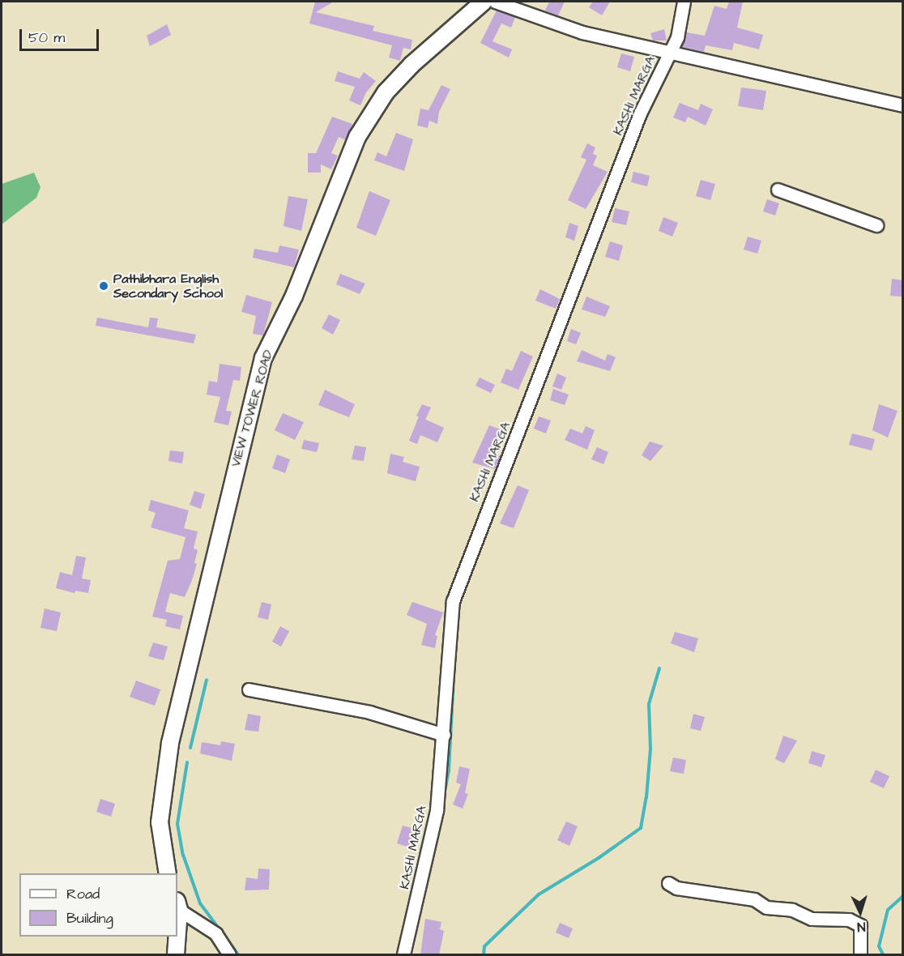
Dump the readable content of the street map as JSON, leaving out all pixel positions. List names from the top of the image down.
{
  "streets": {
    "street": ["KASHI MARGA", "VIEW TOWER ROAD"]
  },
  "places": ["Pathibhara English Secondary School"],
  "legend": ["Road", "Building"],
  "scale_bar": "50 m",
  "north": "bottom"
}
